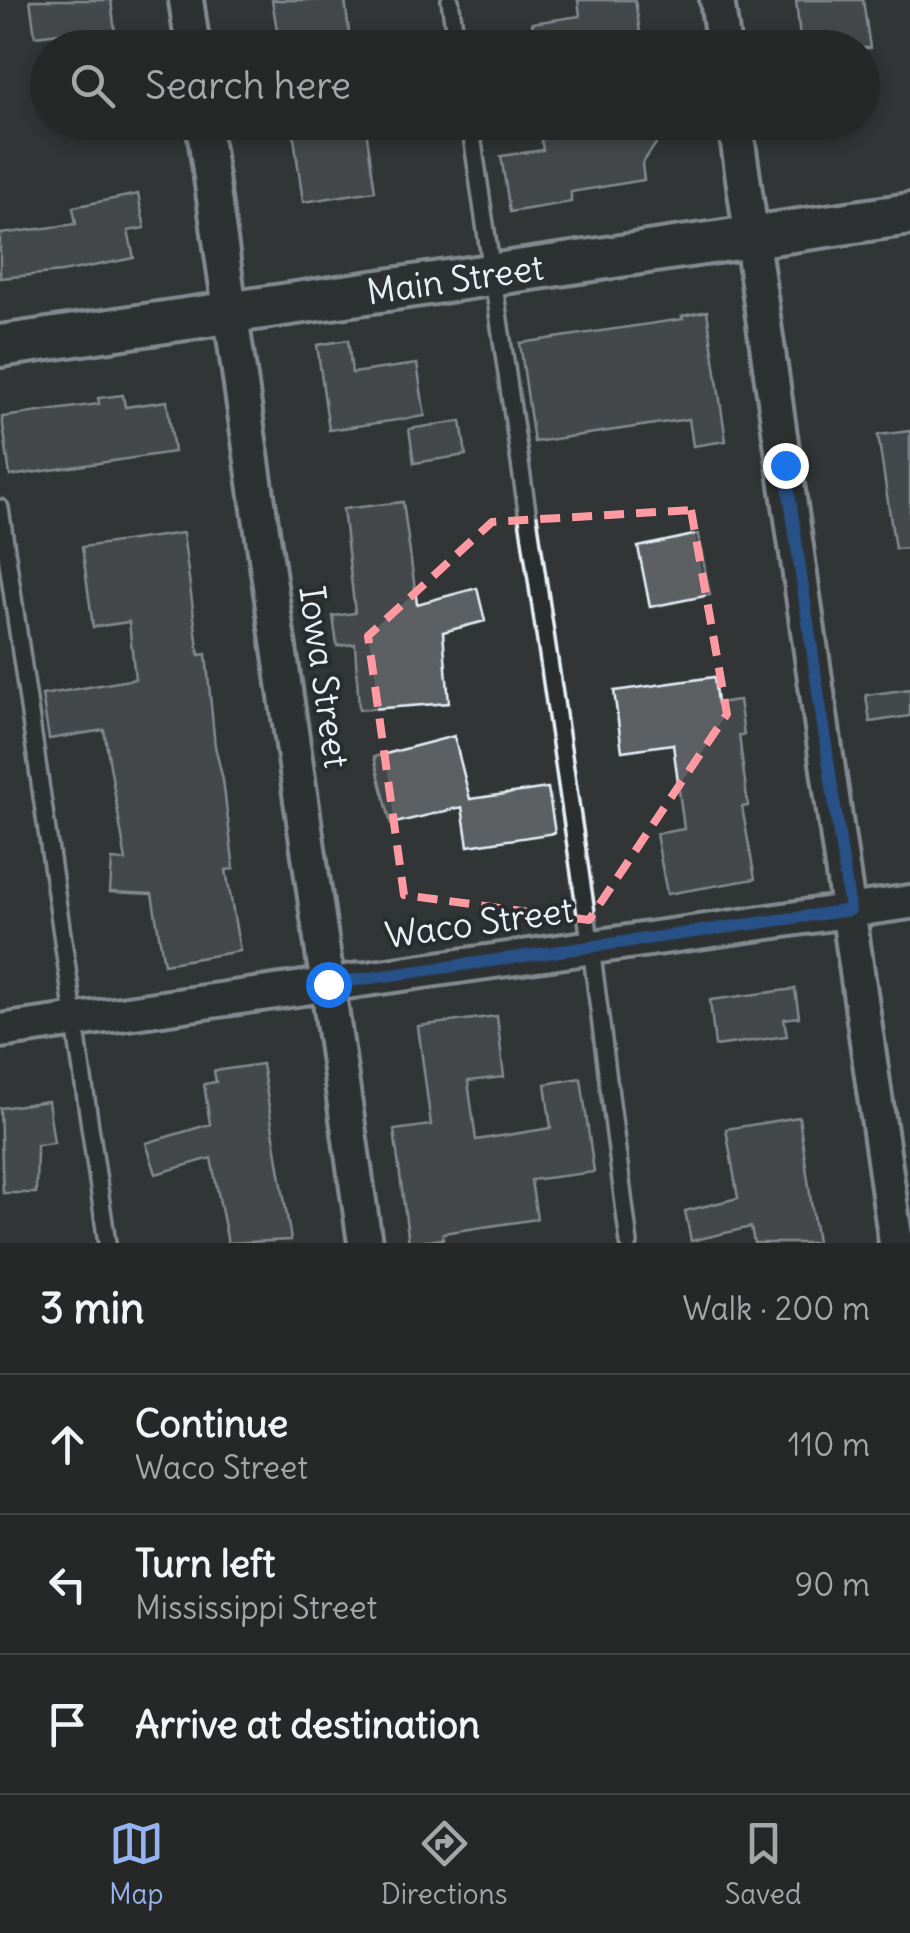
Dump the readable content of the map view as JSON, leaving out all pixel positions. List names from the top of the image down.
{
  "streets": {
    "street": ["Main Street", "Iowa Street", "Waco Street"]
  },
  "crossings": [
    ["Main Street", "Iowa Street"],
    ["Iowa Street", "Waco Street"]
  ],
  "page": {
    "search": "Search here",
    "heading": ["3 min", "Walk · 200 m"],
    "list": [
      ["Continue", "Waco Street", "110 m"],
      ["Turn left", "Mississippi Street", "90 m"],
      "Arrive at destination"
    ],
    "nav": ["Map", "Directions", "Saved"]
  }
}
